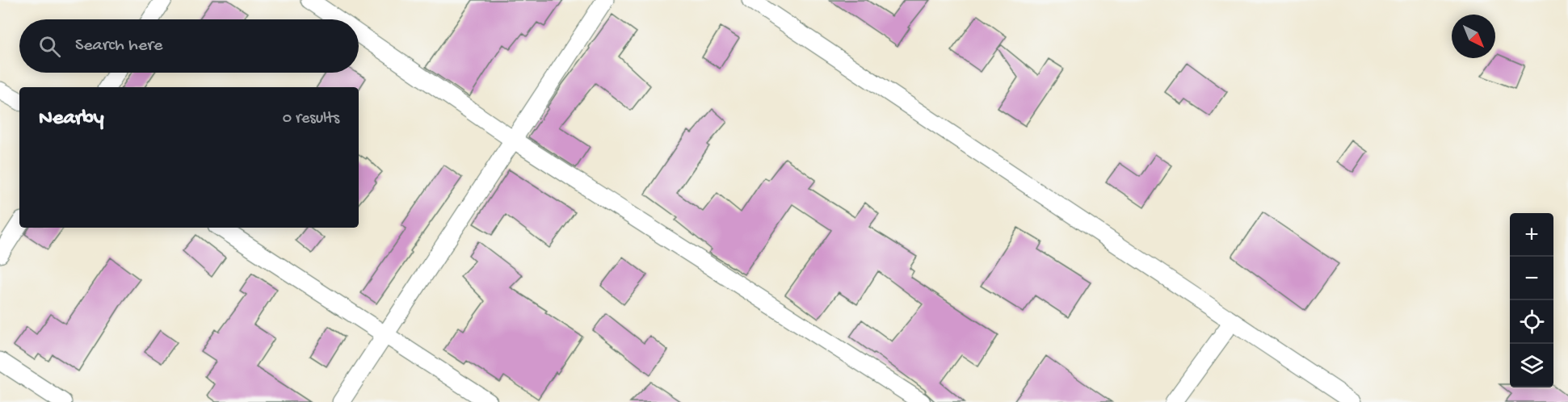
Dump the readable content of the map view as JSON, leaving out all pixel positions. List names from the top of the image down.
{
  "north": "bottom right",
  "page": {
    "search": "Search here",
    "heading": ["Nearby", "0 results"],
    "map_buttons": ["+", "−"]
  }
}
